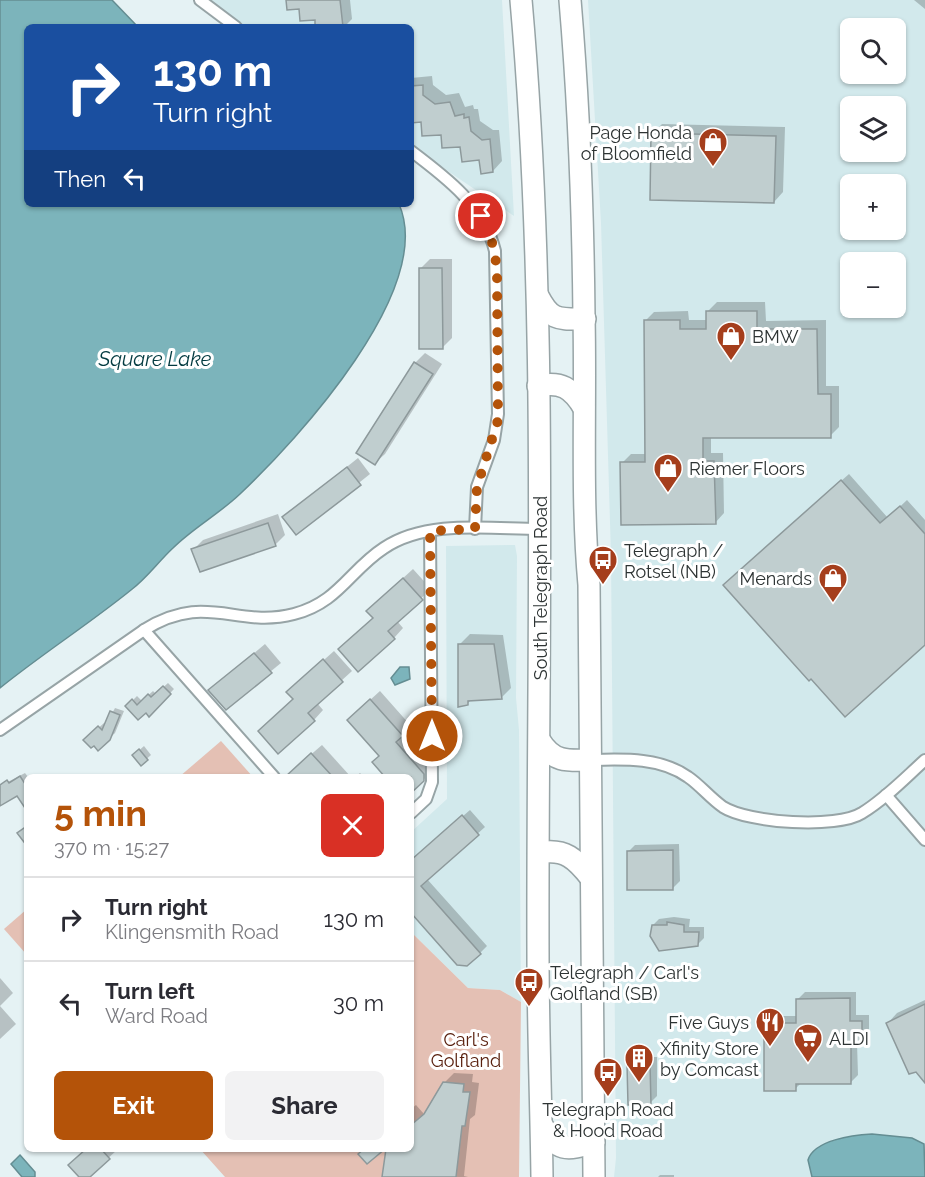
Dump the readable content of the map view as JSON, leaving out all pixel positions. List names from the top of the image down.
{
  "streets": {
    "highway": ["South Telegraph Road"]
  },
  "water": ["Square Lake"],
  "parks": ["Carl's Golfland"],
  "places": {
    "shop": [
      "Page Honda of Bloomfield",
      "BMW",
      "Riemer Floors",
      "Menards"
    ],
    "bus stop": ["Telegraph / Rotsel (NB)", "Telegraph / Carl's Golfland (SB)", "Telegraph Road & Hood Road"],
    "restaurant": ["Five Guys"],
    "supermarket": ["ALDI"],
    "building": ["Xfinity Store by Comcast"]
  },
  "page": {
    "map_buttons": ["+", "−"],
    "turn": ["130 m", "Turn right"],
    "then": "Then",
    "heading": ["5 min", "370 m · 15:27"],
    "list": [
      {
        "name": "Turn right",
        "note": "Klingensmith Road",
        "value": "130 m"
      },
      {
        "name": "Turn left",
        "note": "Ward Road",
        "value": "30 m"
      }
    ],
    "buttons": ["Exit", "Share"]
  }
}
